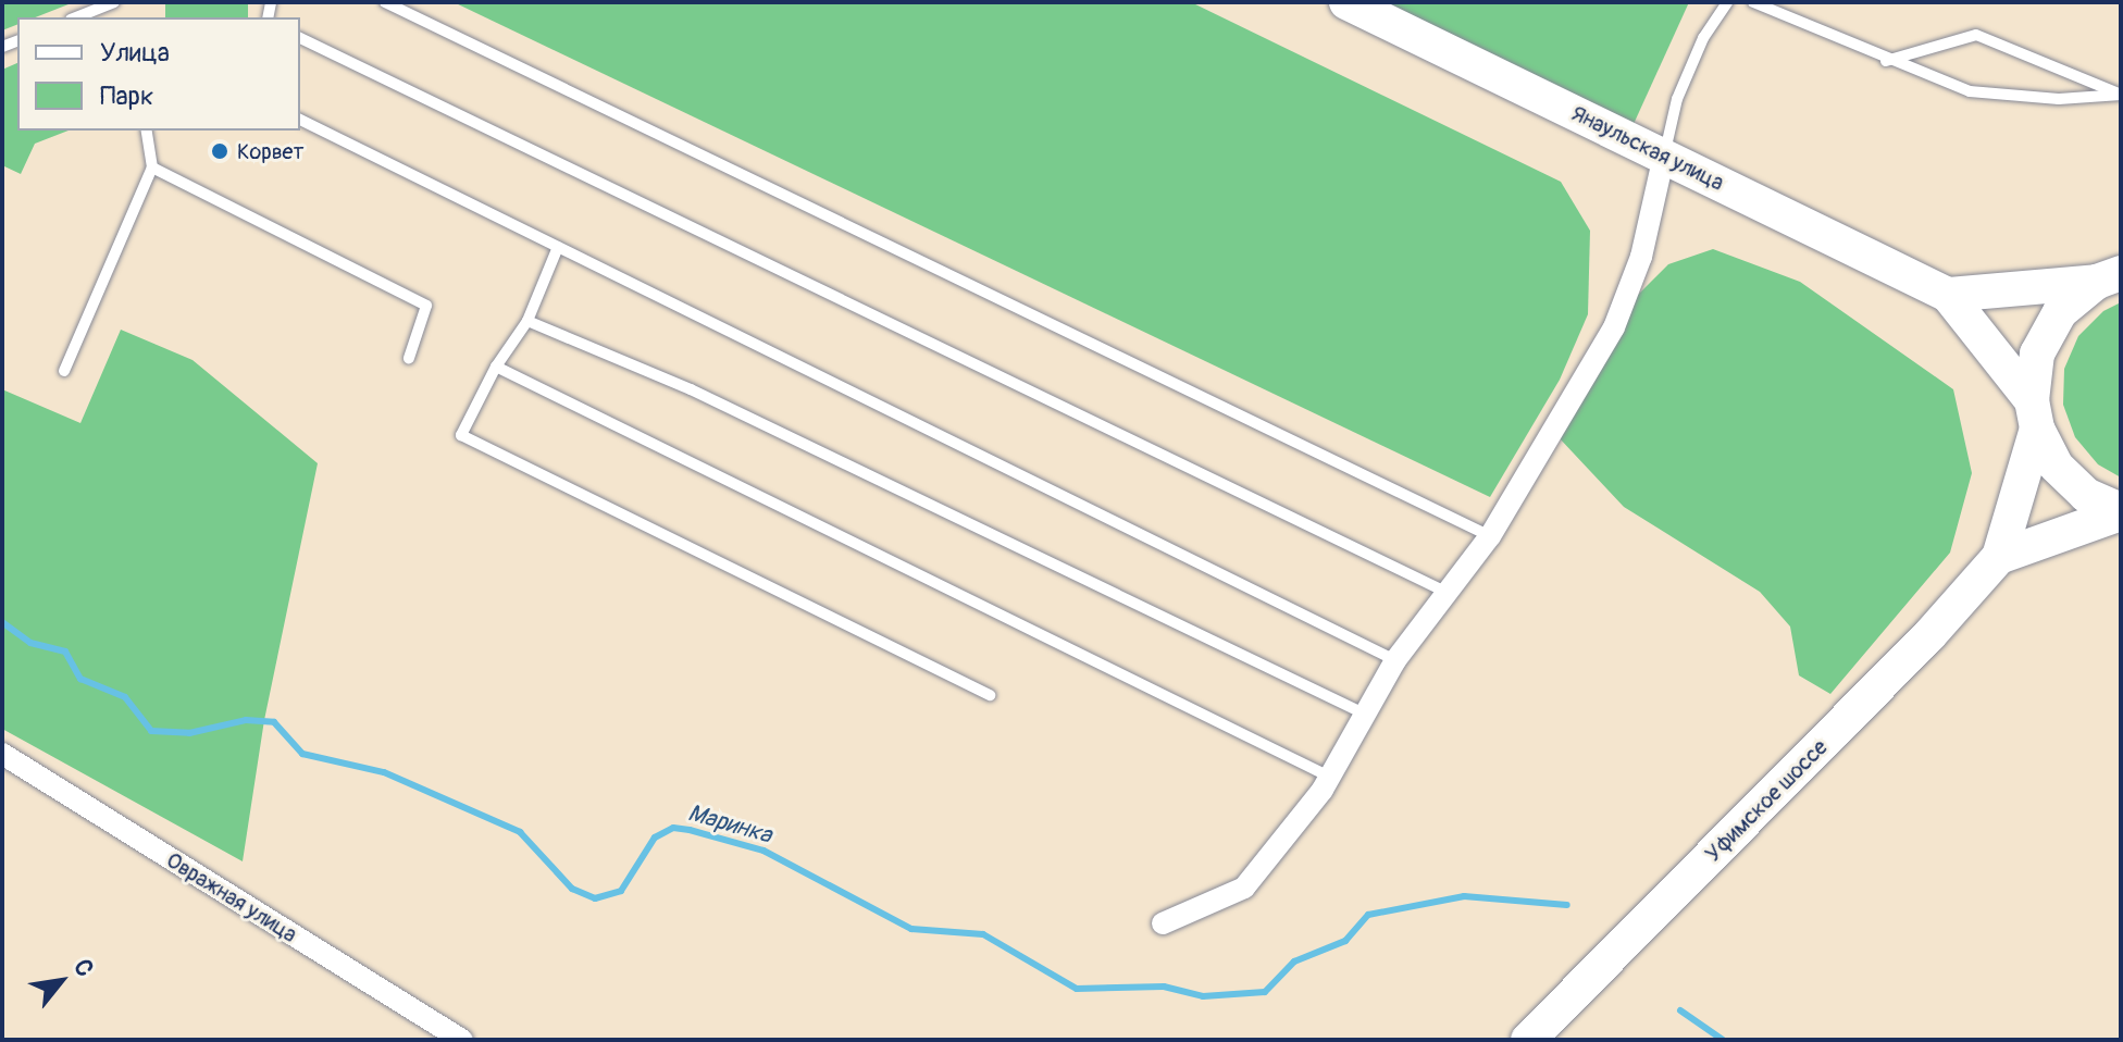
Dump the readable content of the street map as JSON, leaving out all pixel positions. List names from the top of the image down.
{
  "streets": {
    "main road": ["Янаульская улица", "Уфимское шоссе"],
    "street": ["Овражная улица"]
  },
  "water": ["Маринка"],
  "places": ["Корвет"],
  "legend": ["Улица", "Парк"],
  "north": "top right"
}
